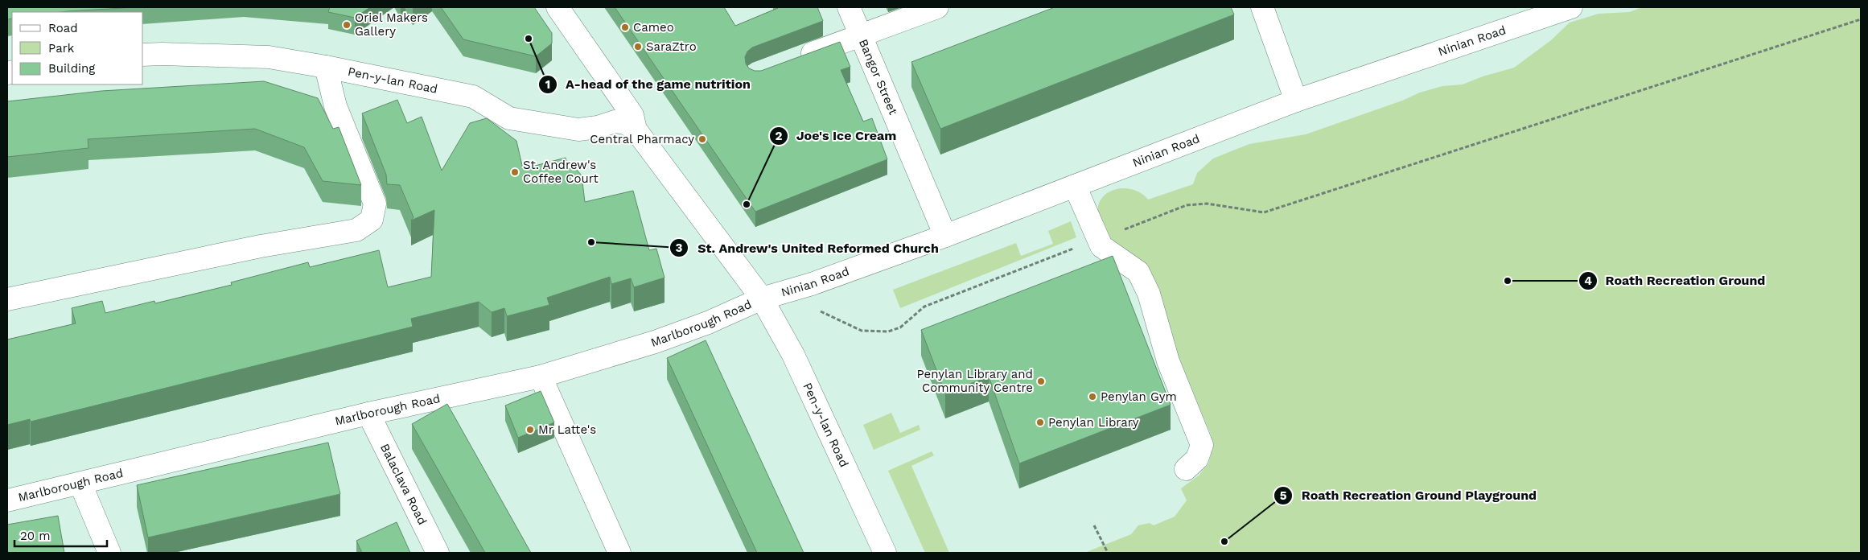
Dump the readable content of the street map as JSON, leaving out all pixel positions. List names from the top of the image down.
{
  "streets": {
    "street": [
      "Ninian Road",
      "Bangor Street",
      "Pen-y-lan Road",
      "Marlborough Road",
      "Balaclava Road"
    ]
  },
  "crossings": [
    ["Ninian Road", "Bangor Street"],
    ["Ninian Road", "Pen-y-lan Road"],
    ["Ninian Road", "Marlborough Road"],
    ["Pen-y-lan Road", "Marlborough Road"],
    ["Marlborough Road", "Balaclava Road"]
  ],
  "places": [
    "Oriel Makers Gallery",
    "Cameo",
    "A-head of the game nutrition",
    "SaraZtro",
    "Central Pharmacy",
    "St. Andrew's Coffee Court",
    "Joe's Ice Cream",
    "St. Andrew's United Reformed Church",
    "Roath Recreation Ground",
    "Penylan Library and Community Centre",
    "Penylan Gym",
    "Penylan Library",
    "Mr Latte's",
    "Roath Recreation Ground Playground"
  ],
  "legend": ["Road", "Park", "Building"],
  "scale_bar": "20 m"
}
